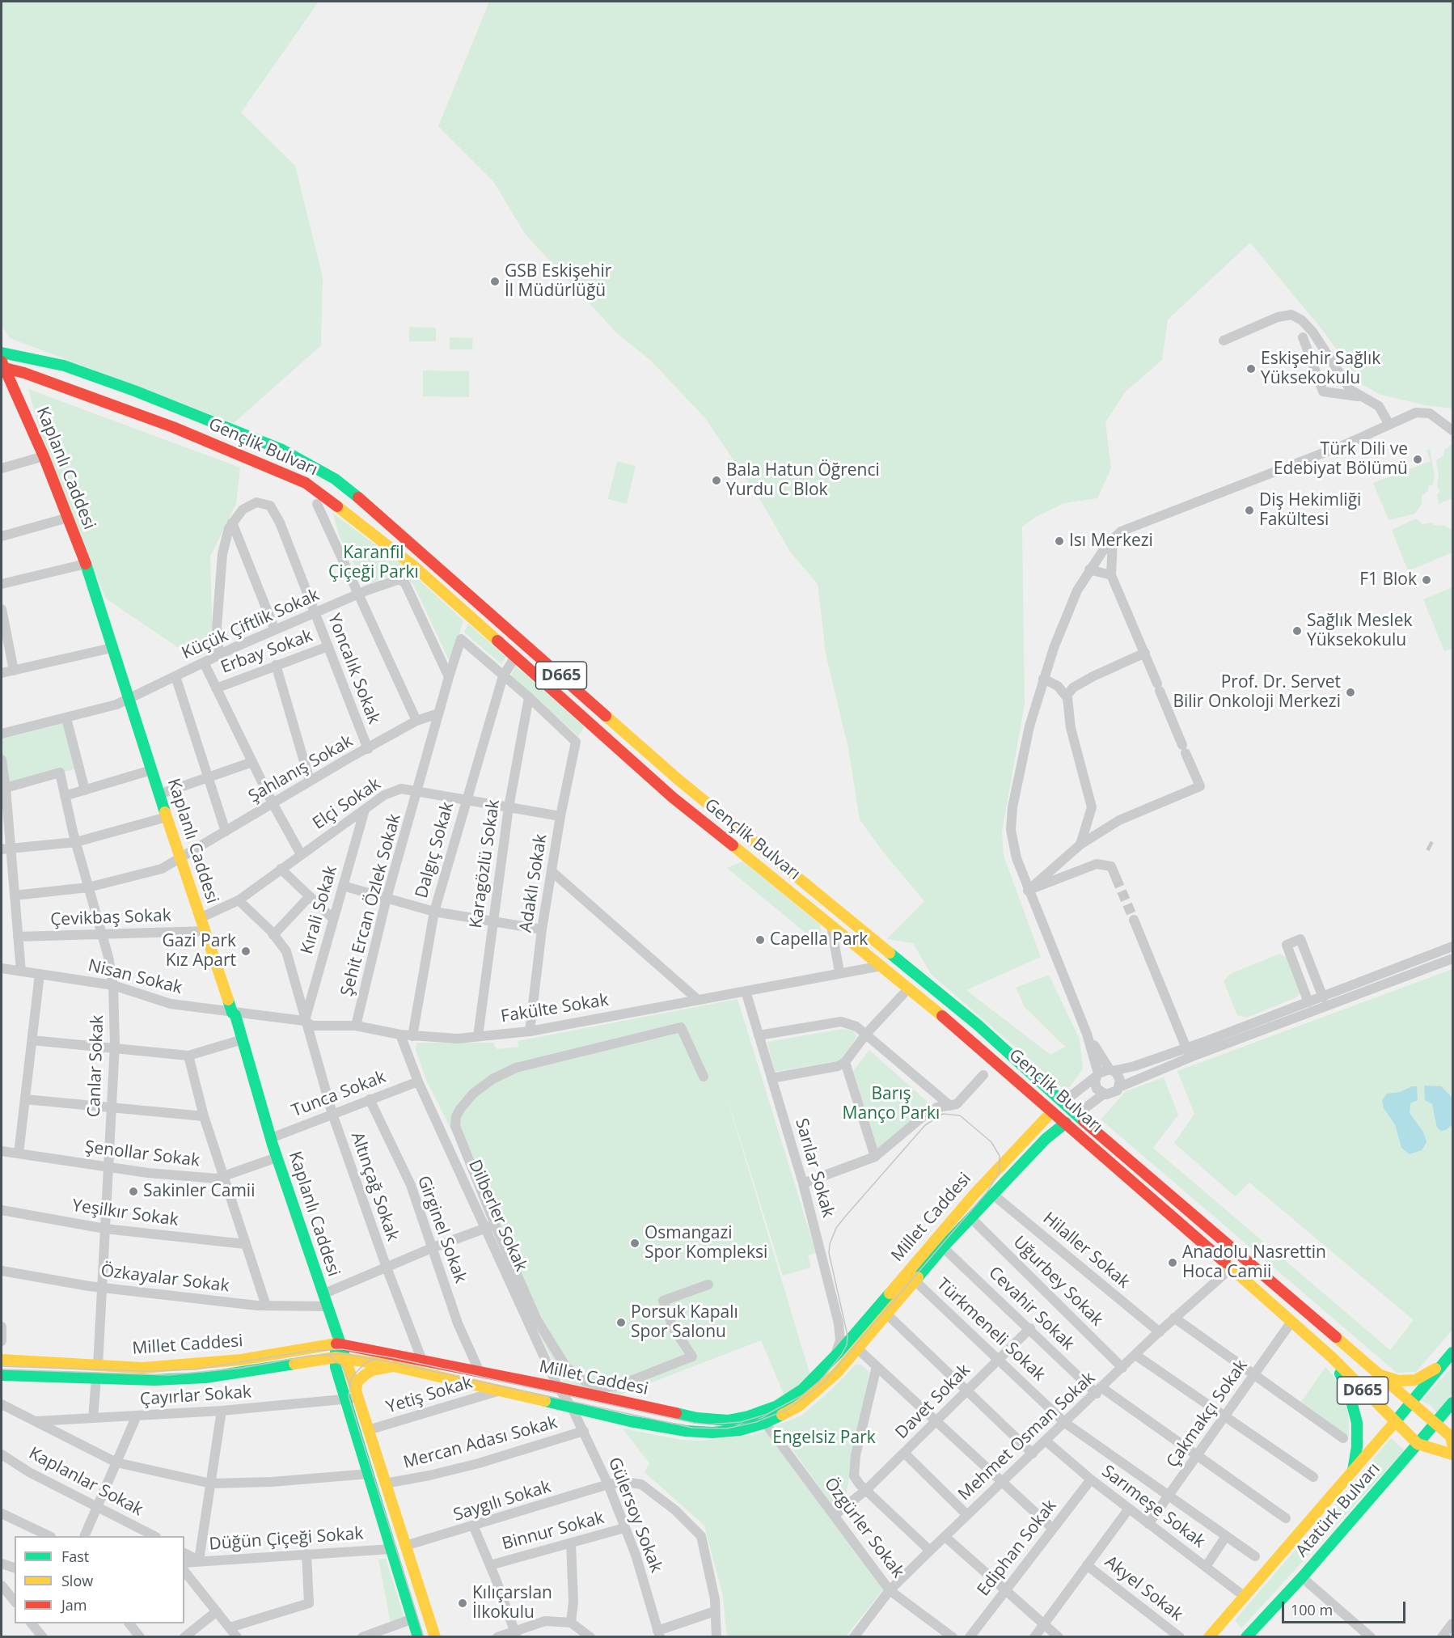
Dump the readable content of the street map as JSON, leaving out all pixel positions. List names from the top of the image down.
{
  "streets": {
    "main road": [
      "Gençlik Bulvarı",
      "Kaplanlı Caddesi",
      "D665",
      "Millet Caddesi",
      "Atatürk Bulvarı"
    ],
    "street": [
      "Küçük Çiftlik Sokak",
      "Erbay Sokak",
      "Yoncalık Sokak",
      "Şahlanış Sokak",
      "Elçi Sokak",
      "Dalgıç Sokak",
      "Karagözlü Sokak",
      "Adaklı Sokak",
      "Şehit Ercan Özlek Sokak",
      "Kırali Sokak",
      "Çevikbaş Sokak",
      "Nisan Sokak",
      "Fakülte Sokak",
      "Canlar Sokak",
      "Tunca Sokak",
      "Şenollar Sokak",
      "Sarılar Sokak",
      "Altınçağ Sokak",
      "Yeşilkır Sokak",
      "Dilberler Sokak",
      "Girginel Sokak",
      "Hilaller Sokak",
      "Özkayalar Sokak",
      "Uğurbey Sokak",
      "Cevahir Sokak",
      "Türkmeneli Sokak",
      "Yetiş Sokak",
      "Çayırlar Sokak",
      "Davet Sokak",
      "Çakmakçı Sokak",
      "Mehmet Osman Sokak",
      "Mercan Adası Sokak",
      "Kaplanlar Sokak",
      "Saygılı Sokak",
      "Sarımeşe Sokak",
      "Gülersoy Sokak",
      "Özgürler Sokak",
      "Binnur Sokak",
      "Düğün Çiçeği Sokak",
      "Ediphan Sokak",
      "Akyel Sokak"
    ]
  },
  "crossings": [
    ["Gençlik Bulvarı", "Kaplanlı Caddesi"],
    ["Gençlik Bulvarı", "D665"],
    ["Gençlik Bulvarı", "Dalgıç Sokak"],
    ["Gençlik Bulvarı", "Fakülte Sokak"],
    ["Gençlik Bulvarı", "Millet Caddesi"],
    ["Gençlik Bulvarı", "Çakmakçı Sokak"],
    ["Gençlik Bulvarı", "Mehmet Osman Sokak"],
    ["Gençlik Bulvarı", "Atatürk Bulvarı"],
    ["Kaplanlı Caddesi", "Küçük Çiftlik Sokak"],
    ["Kaplanlı Caddesi", "Şahlanış Sokak"],
    ["Kaplanlı Caddesi", "Elçi Sokak"],
    ["Kaplanlı Caddesi", "Çevikbaş Sokak"],
    ["Kaplanlı Caddesi", "Nisan Sokak"],
    ["Kaplanlı Caddesi", "Fakülte Sokak"],
    ["Kaplanlı Caddesi", "Tunca Sokak"],
    ["Kaplanlı Caddesi", "Şenollar Sokak"],
    ["Kaplanlı Caddesi", "Millet Caddesi"],
    ["Kaplanlı Caddesi", "Özkayalar Sokak"],
    ["Kaplanlı Caddesi", "Yetiş Sokak"],
    ["Kaplanlı Caddesi", "Çayırlar Sokak"],
    ["Kaplanlı Caddesi", "Mercan Adası Sokak"],
    ["Kaplanlı Caddesi", "Saygılı Sokak"],
    ["Kaplanlı Caddesi", "Düğün Çiçeği Sokak"],
    ["Küçük Çiftlik Sokak", "Yoncalık Sokak"],
    ["Küçük Çiftlik Sokak", "Şehit Ercan Özlek Sokak"],
    ["Erbay Sokak", "Yoncalık Sokak"],
    ["Yoncalık Sokak", "Şahlanış Sokak"],
    ["D665", "Atatürk Bulvarı"],
    ["Şahlanış Sokak", "Şehit Ercan Özlek Sokak"],
    ["Şahlanış Sokak", "Canlar Sokak"],
    ["Elçi Sokak", "Dalgıç Sokak"],
    ["Elçi Sokak", "Karagözlü Sokak"],
    ["Elçi Sokak", "Adaklı Sokak"],
    ["Elçi Sokak", "Şehit Ercan Özlek Sokak"],
    ["Elçi Sokak", "Kırali Sokak"],
    ["Elçi Sokak", "Altınçağ Sokak"],
    ["Dalgıç Sokak", "Şehit Ercan Özlek Sokak"],
    ["Dalgıç Sokak", "Fakülte Sokak"],
    ["Karagözlü Sokak", "Adaklı Sokak"],
    ["Karagözlü Sokak", "Fakülte Sokak"],
    ["Adaklı Sokak", "Fakülte Sokak"],
    ["Şehit Ercan Özlek Sokak", "Kırali Sokak"],
    ["Şehit Ercan Özlek Sokak", "Fakülte Sokak"],
    ["Kırali Sokak", "Fakülte Sokak"],
    ["Kırali Sokak", "Altınçağ Sokak"],
    ["Çevikbaş Sokak", "Canlar Sokak"],
    ["Nisan Sokak", "Fakülte Sokak"],
    ["Nisan Sokak", "Canlar Sokak"],
    ["Fakülte Sokak", "Sarılar Sokak"],
    ["Fakülte Sokak", "Altınçağ Sokak"],
    ["Fakülte Sokak", "Dilberler Sokak"],
    ["Canlar Sokak", "Şenollar Sokak"],
    ["Canlar Sokak", "Yeşilkır Sokak"],
    ["Canlar Sokak", "Millet Caddesi"],
    ["Canlar Sokak", "Özkayalar Sokak"],
    ["Tunca Sokak", "Altınçağ Sokak"],
    ["Tunca Sokak", "Dilberler Sokak"],
    ["Tunca Sokak", "Girginel Sokak"],
    ["Sarılar Sokak", "Millet Caddesi"],
    ["Altınçağ Sokak", "Millet Caddesi"],
    ["Dilberler Sokak", "Millet Caddesi"],
    ["Dilberler Sokak", "Gülersoy Sokak"],
    ["Millet Caddesi", "Girginel Sokak"],
    ["Millet Caddesi", "Hilaller Sokak"],
    ["Millet Caddesi", "Uğurbey Sokak"],
    ["Millet Caddesi", "Cevahir Sokak"],
    ["Millet Caddesi", "Türkmeneli Sokak"],
    ["Millet Caddesi", "Yetiş Sokak"],
    ["Millet Caddesi", "Çayırlar Sokak"],
    ["Millet Caddesi", "Gülersoy Sokak"],
    ["Millet Caddesi", "Özgürler Sokak"],
    ["Hilaller Sokak", "Mehmet Osman Sokak"],
    ["Uğurbey Sokak", "Mehmet Osman Sokak"],
    ["Cevahir Sokak", "Davet Sokak"],
    ["Cevahir Sokak", "Çakmakçı Sokak"],
    ["Cevahir Sokak", "Mehmet Osman Sokak"],
    ["Türkmeneli Sokak", "Davet Sokak"],
    ["Türkmeneli Sokak", "Çakmakçı Sokak"],
    ["Türkmeneli Sokak", "Mehmet Osman Sokak"],
    ["Davet Sokak", "Özgürler Sokak"],
    ["Çakmakçı Sokak", "Sarımeşe Sokak"],
    ["Mehmet Osman Sokak", "Sarımeşe Sokak"],
    ["Mehmet Osman Sokak", "Özgürler Sokak"],
    ["Mercan Adası Sokak", "Gülersoy Sokak"],
    ["Saygılı Sokak", "Gülersoy Sokak"],
    ["Sarımeşe Sokak", "Atatürk Bulvarı"],
    ["Sarımeşe Sokak", "Ediphan Sokak"],
    ["Gülersoy Sokak", "Binnur Sokak"]
  ],
  "parks": ["Karanfil Çiçeği Parkı", "Barış Manço Parkı", "Engelsiz Park"],
  "places": [
    "GSB Eskişehir İl Müdürlüğü",
    "Eskişehir Sağlık Yüksekokulu",
    "Türk Dili ve Edebiyat Bölümü",
    "Bala Hatun Öğrenci Yurdu C Blok",
    "Diş Hekimliği Fakültesi",
    "Isı Merkezi",
    "F1 Blok",
    "Sağlık Meslek Yüksekokulu",
    "Prof. Dr. Servet Bilir Onkoloji Merkezi",
    "Capella Park",
    "Gazi Park Kız Apart",
    "Sakinler Camii",
    "Osmangazi Spor Kompleksi",
    "Anadolu Nasrettin Hoca Camii",
    "Porsuk Kapalı Spor Salonu",
    "Kılıçarslan İlkokulu"
  ],
  "legend": ["Fast", "Slow", "Jam"],
  "scale_bar": "100 m"
}
